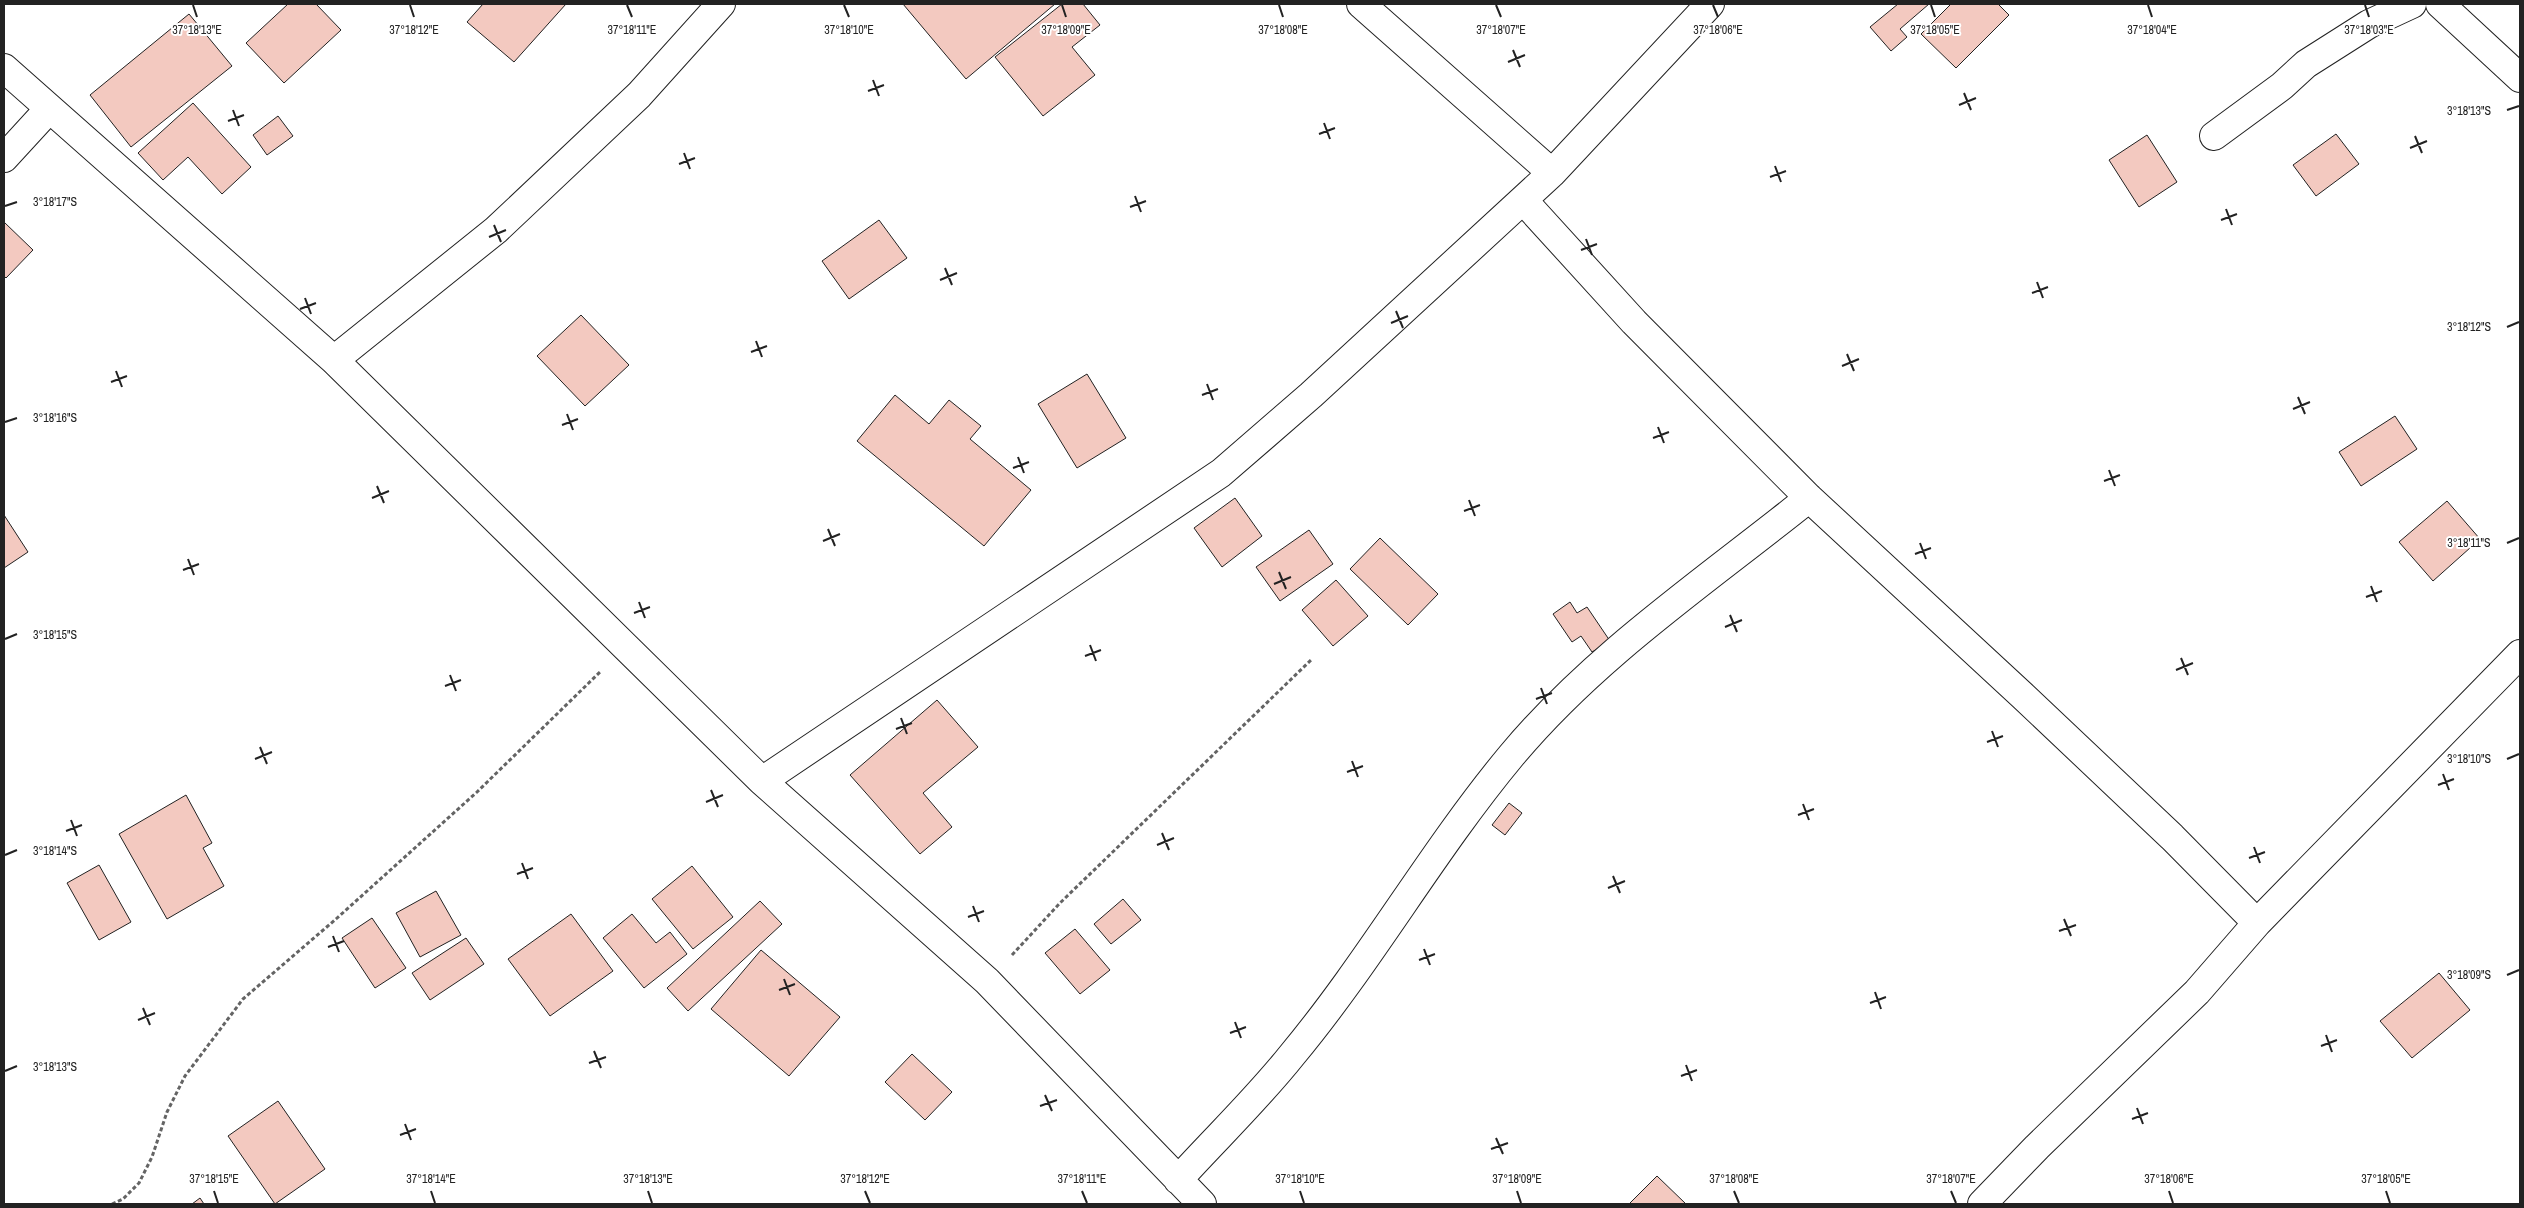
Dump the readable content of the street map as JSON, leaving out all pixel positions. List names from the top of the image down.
{
  "coordinates": [
    "37°18'05\"E",
    "37°18'13\"E",
    "37°18'12\"E",
    "37°18'11\"E",
    "37°18'10\"E",
    "37°18'09\"E",
    "37°18'08\"E",
    "37°18'07\"E",
    "37°18'06\"E",
    "37°18'04\"E",
    "37°18'03\"E",
    "3°18'13\"S",
    "3°18'17\"S",
    "3°18'12\"S",
    "3°18'16\"S",
    "3°18'11\"S",
    "3°18'15\"S",
    "3°18'10\"S",
    "3°18'14\"S",
    "3°18'09\"S",
    "37°18'15\"E",
    "37°18'14\"E"
  ]
}
